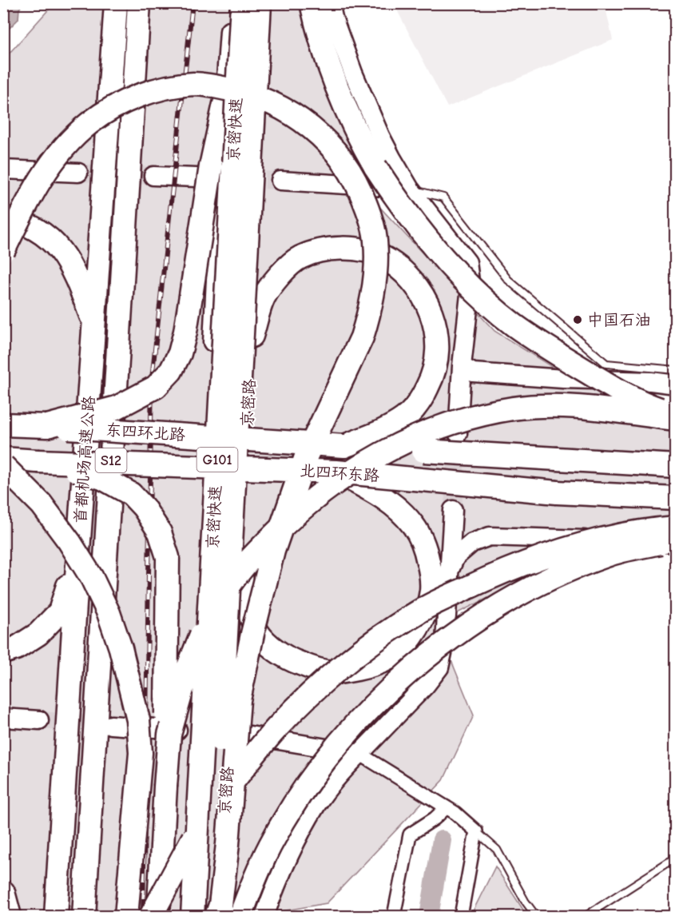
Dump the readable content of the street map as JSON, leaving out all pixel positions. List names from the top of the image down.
{
  "streets": {
    "highway": [
      "京密快速",
      "东四环北路",
      "首都机场高速公路",
      "G101",
      "S12",
      "北四环东路"
    ],
    "street": ["京密路"]
  },
  "crossings": [
    ["东四环北路", "北四环东路"]
  ],
  "places": ["中国石油"]
}
